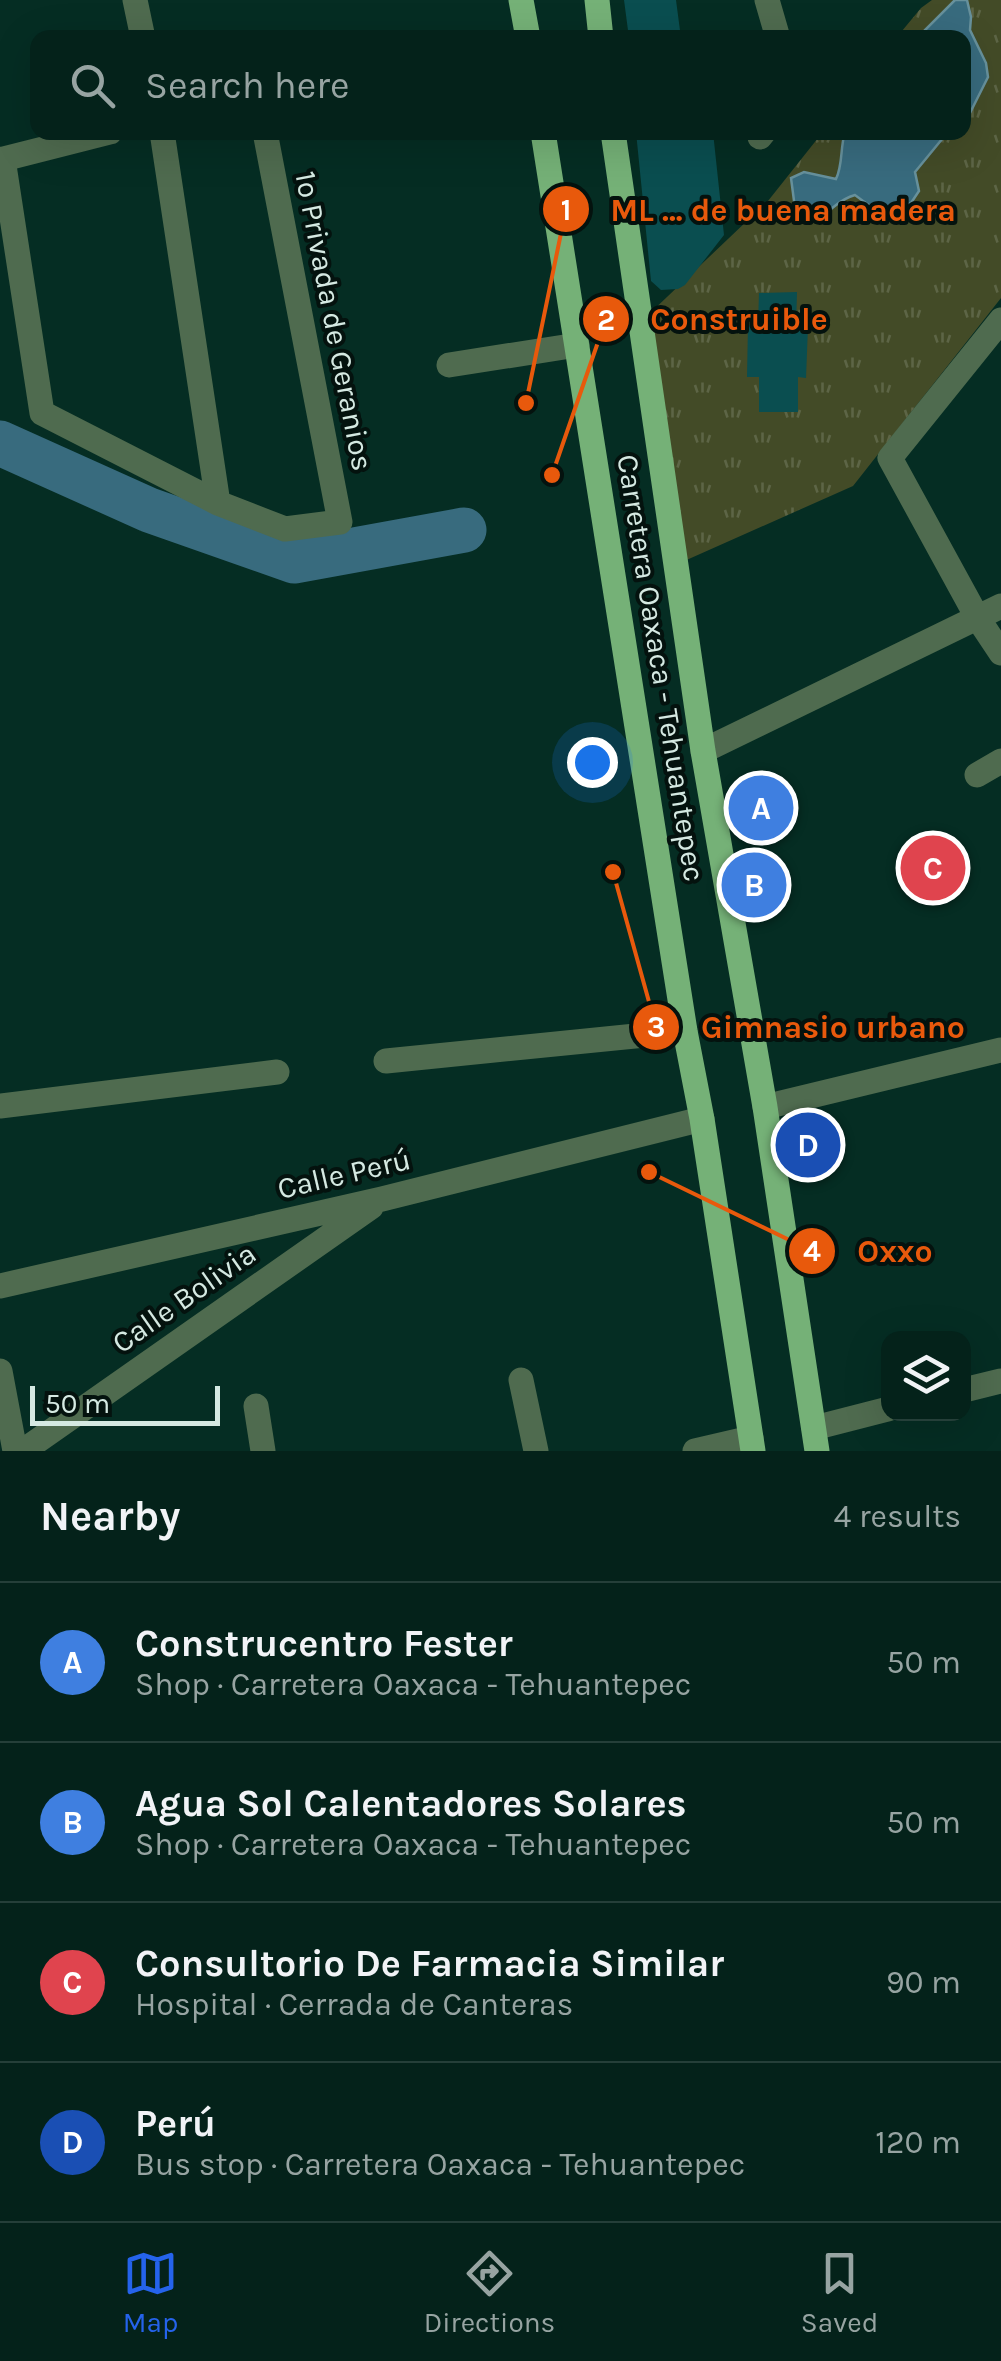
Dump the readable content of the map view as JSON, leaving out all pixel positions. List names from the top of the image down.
{
  "streets": {
    "main road": ["Carretera Oaxaca - Tehuantepec"],
    "street": ["1º Privada de Geranios", "Calle Perú", "Calle Bolivia"]
  },
  "crossings": [
    ["Carretera Oaxaca - Tehuantepec", "Calle Perú"],
    ["Calle Perú", "Calle Bolivia"]
  ],
  "places": [
    "ML ... de buena madera",
    "Construible",
    "Gimnasio urbano",
    "Oxxo"
  ],
  "scale_bar": "50 m",
  "page": {
    "search": "Search here",
    "pins": [
      "A",
      "C",
      "B",
      "D"
    ],
    "scale": "50 m",
    "heading": ["Nearby", "4 results"],
    "list": [
      {
        "mark": "A",
        "name": "Construcentro Fester",
        "note": "Shop · Carretera Oaxaca - Tehuantepec",
        "value": "50 m"
      },
      {
        "mark": "B",
        "name": "Agua Sol Calentadores Solares",
        "note": "Shop · Carretera Oaxaca - Tehuantepec",
        "value": "50 m"
      },
      {
        "mark": "C",
        "name": "Consultorio De Farmacia Similar",
        "note": "Hospital · Cerrada de Canteras",
        "value": "90 m"
      },
      {
        "mark": "D",
        "name": "Perú",
        "note": "Bus stop · Carretera Oaxaca - Tehuantepec",
        "value": "120 m"
      }
    ],
    "nav": ["Map", "Directions", "Saved"]
  }
}
